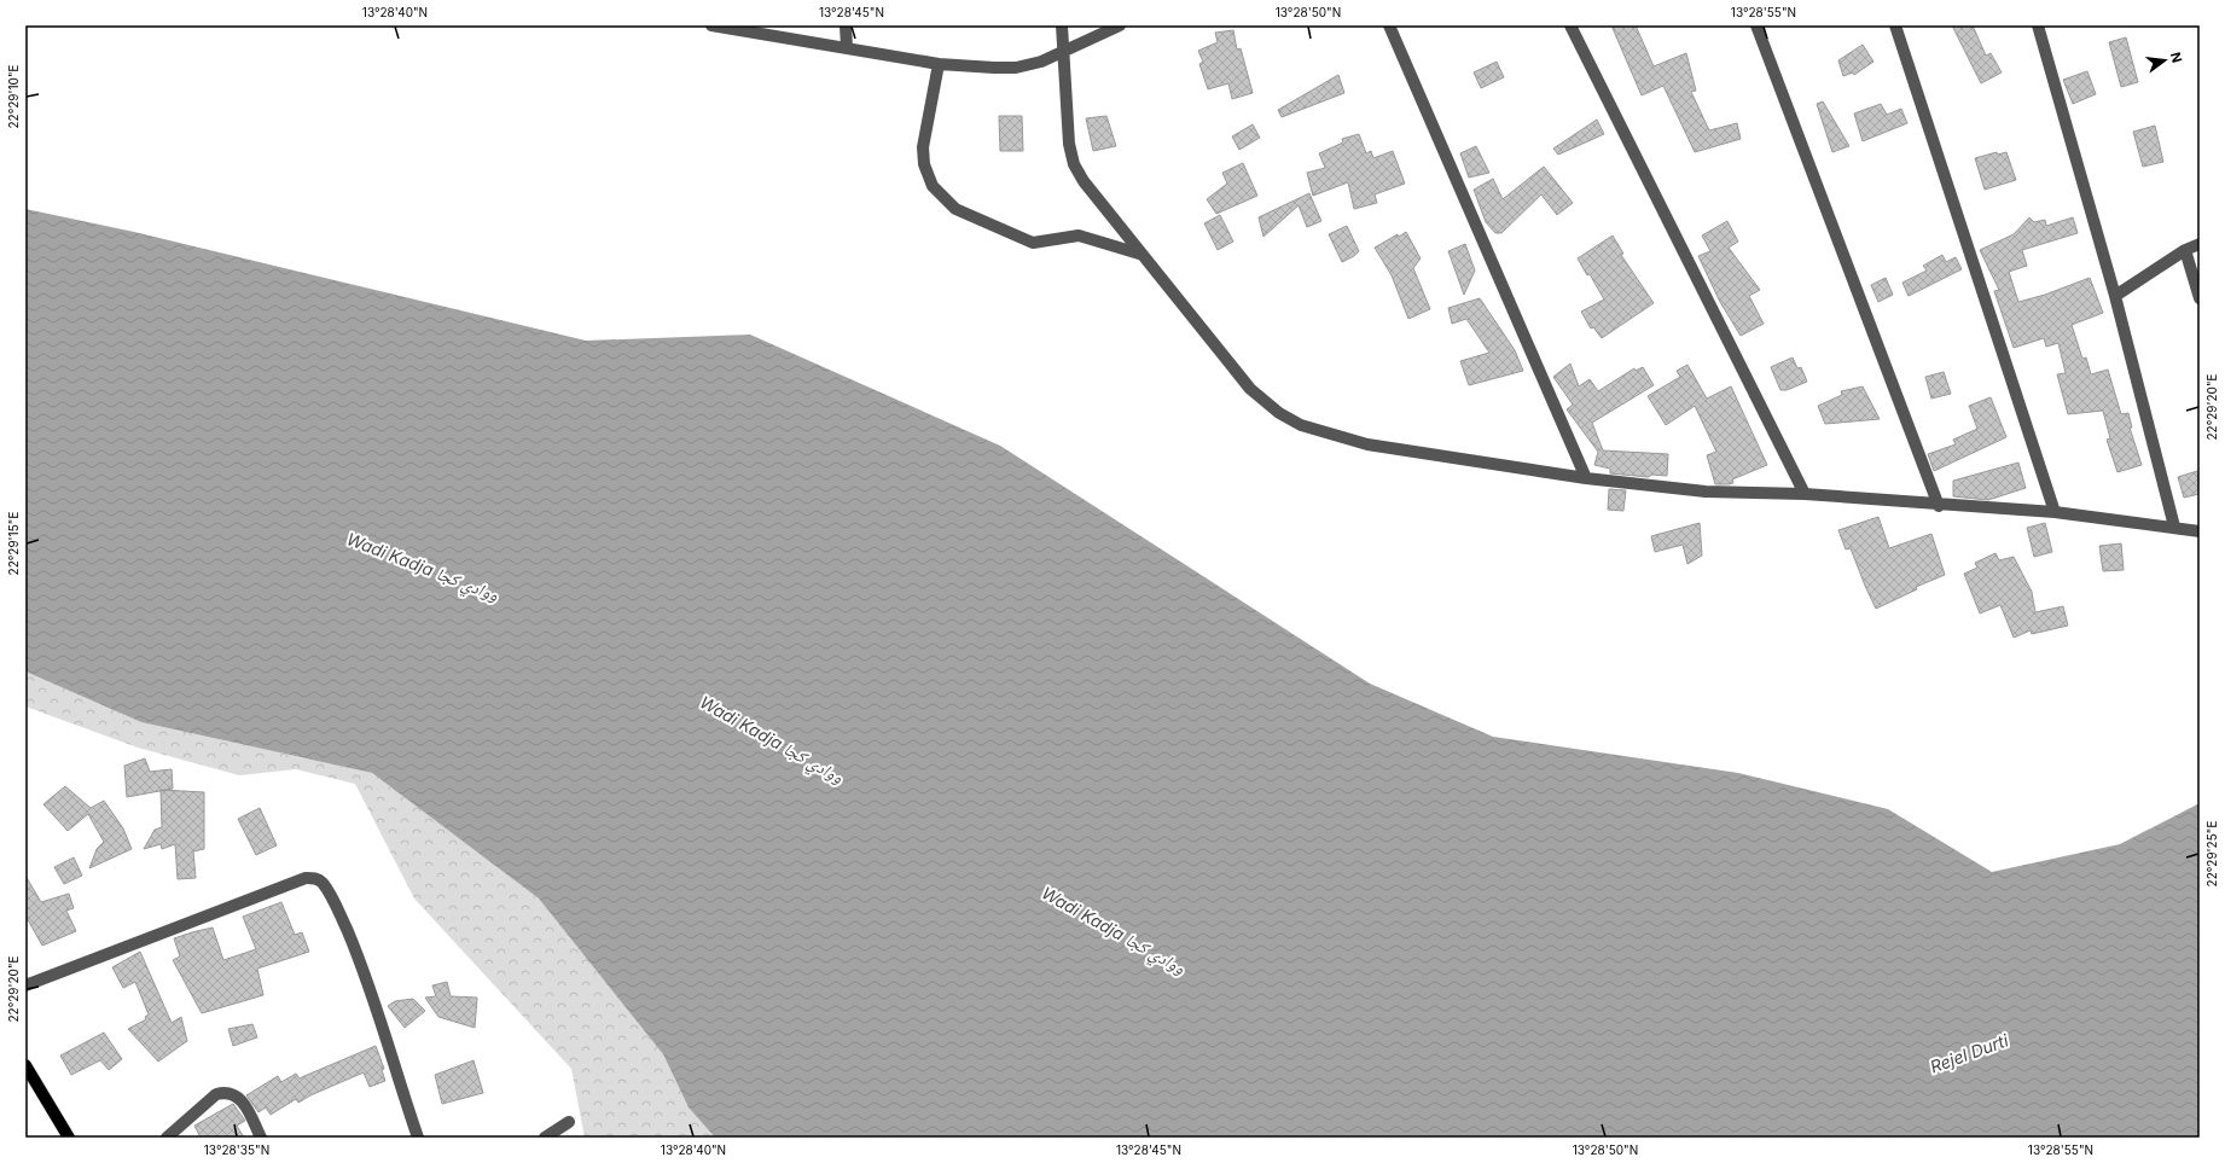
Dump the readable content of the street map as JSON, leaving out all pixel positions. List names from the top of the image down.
{
  "water": ["Wadi Kadja ووادي كجا", "Rejel Durti"],
  "north": "right",
  "coordinates": [
    "13°28'40\"N",
    "13°28'45\"N",
    "13°28'50\"N",
    "13°28'55\"N",
    "22°29'10\"E",
    "22°29'20\"E",
    "22°29'15\"E",
    "22°29'25\"E",
    "13°28'35\"N"
  ]
}
